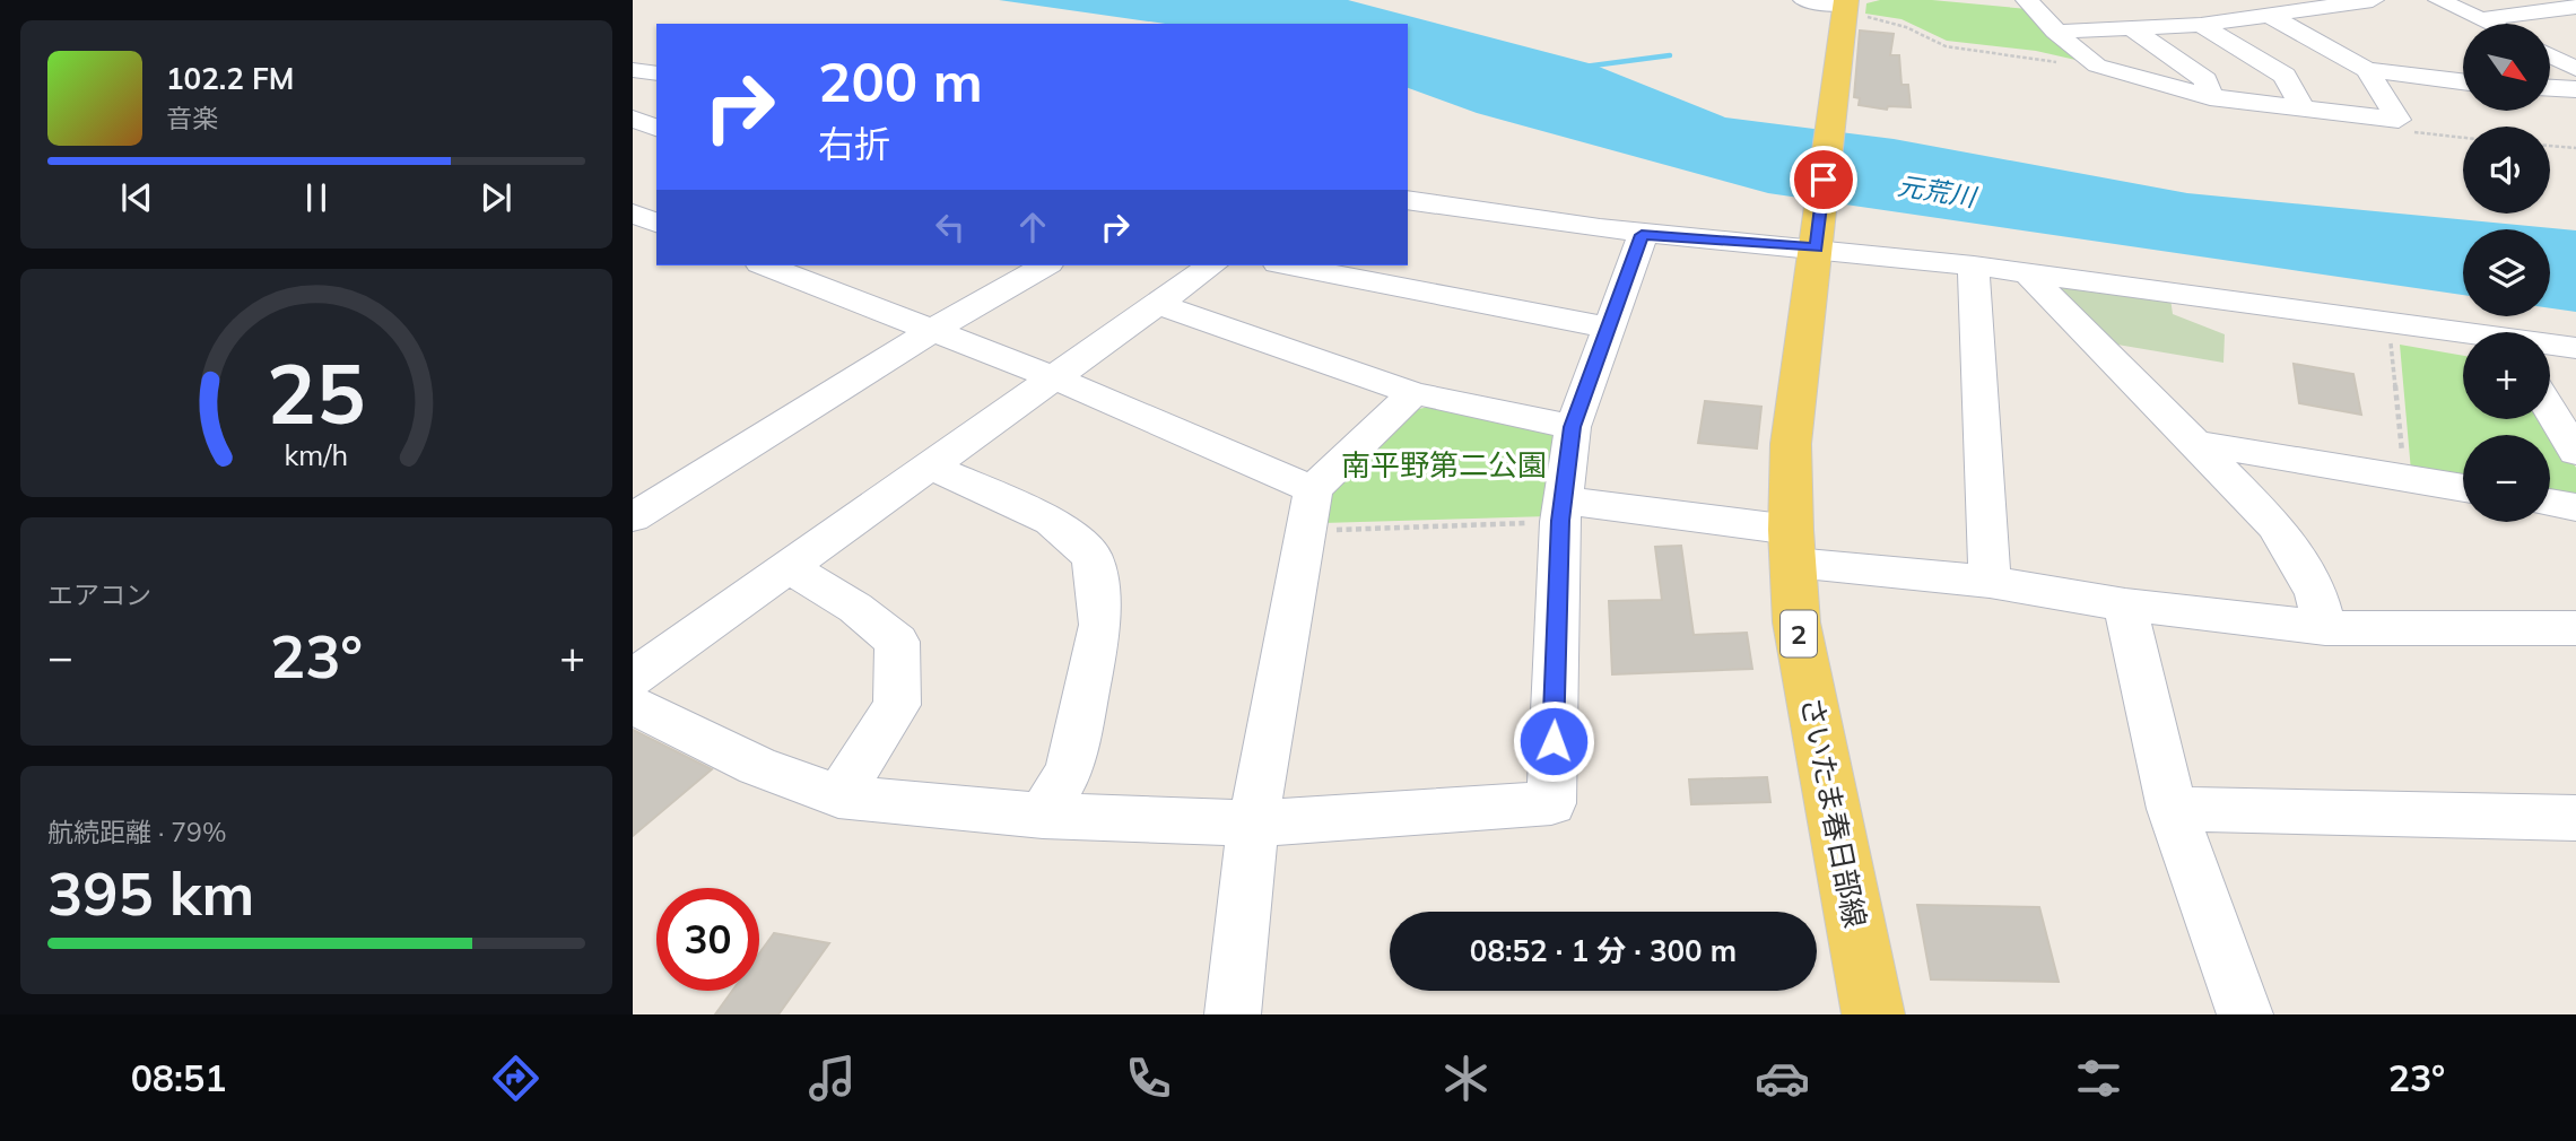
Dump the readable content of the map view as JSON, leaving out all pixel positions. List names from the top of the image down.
{
  "streets": {
    "main road": ["2", "さいたま春日部線"]
  },
  "crossings": [
    ["2", "さいたま春日部線"]
  ],
  "water": ["元荒川"],
  "parks": ["南平野第二公園"],
  "north": "bottom right",
  "page": {
    "map_buttons": ["+", "−"],
    "turn": ["200 m", "右折"],
    "song": ["102.2 FM", "音楽"],
    "tile": [
      "エアコン",
      ["航続距離 · 79%", "395 km"]
    ],
    "heat": ["−", "23°", "+"],
    "limit": "30",
    "trip": "08:52 · 1 分 · 300 m",
    "tabs": ["08:51", "23°"],
    "gauge": ["25", "km/h"]
  }
}
